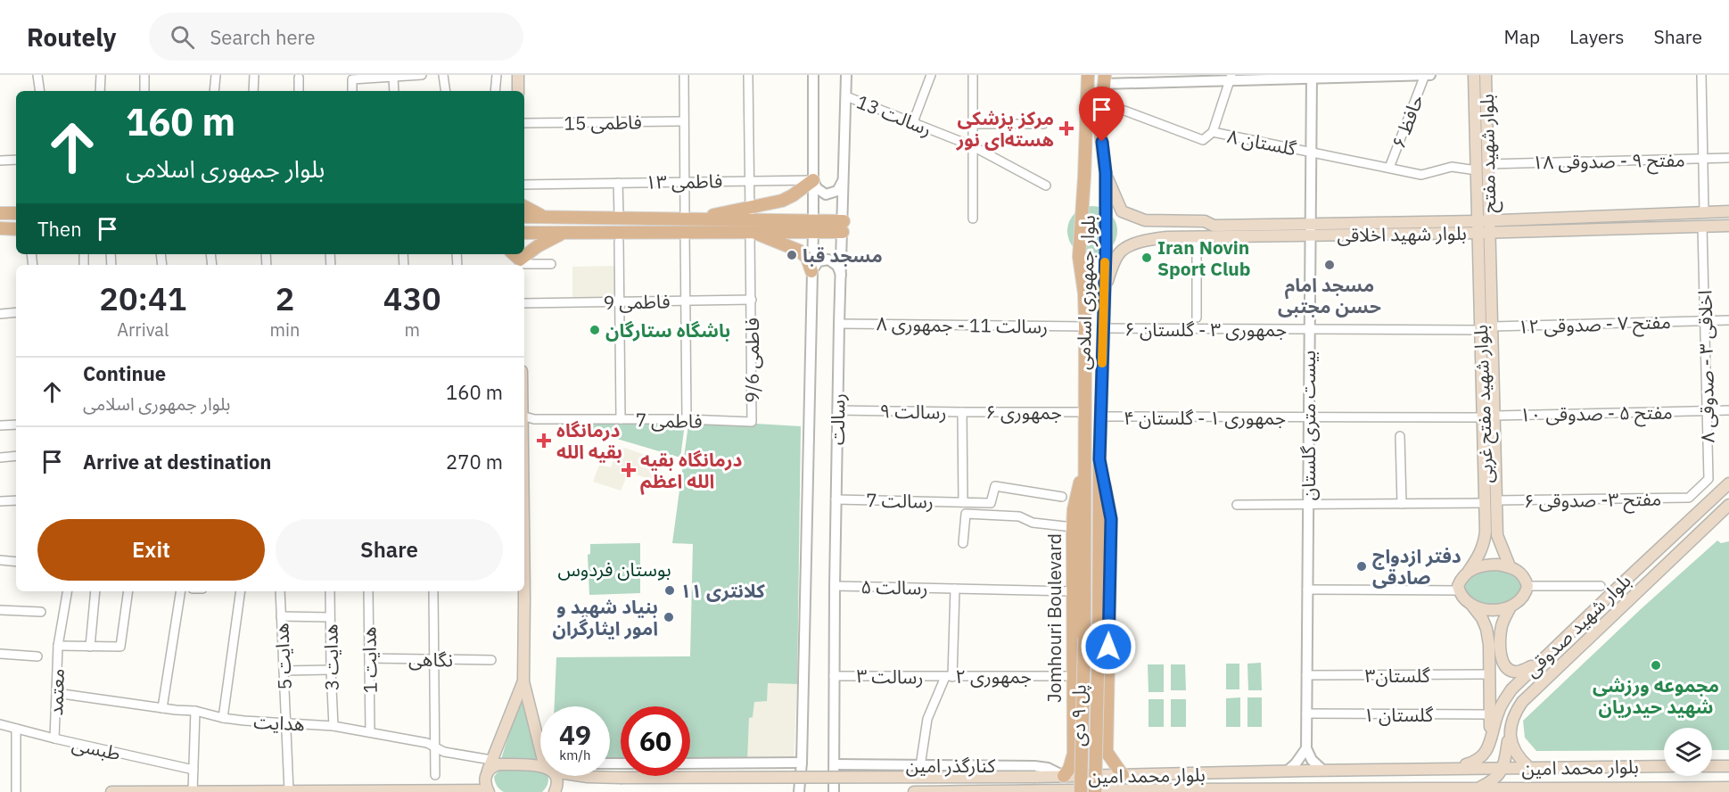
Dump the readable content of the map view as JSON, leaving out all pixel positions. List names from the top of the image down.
{
  "streets": {
    "main road": [
      "بلوار شهید مفتح",
      "بلوار شهید اخلاقی",
      "بلوار جمهوری اسلامی",
      "بلوار شهید مفتح غربی",
      "Jomhouri Boulevard",
      "بلوار شهید صدوقی",
      "پل ۹ دی",
      "بلوار محمد امین"
    ],
    "street": [
      "رسالت 13",
      "حافظ ۶",
      "فاطمی 15",
      "گلستان ۸",
      "مفتح ۹ - صدوقی ۱۸",
      "فاطمی ۱۳",
      "فاطمی 9",
      "مفتح ۷ - صدوقی ۱۲",
      "رسالت 11 - جمهوری ۸",
      "جمهوری ۳ - گلستان ۶",
      "فاطمی 9/6",
      "اخلاقی ۳ - صدوقی ۸",
      "رسالت ۹",
      "جمهوری ۶",
      "مفتح ۵ - صدوقی ۱۰",
      "جمهوری ۱ - گلستان ۴",
      "رسالت",
      "فاطمی 7",
      "بیست متری گلستان",
      "مفتح ۳- صدوقی ۶",
      "رسالت 7",
      "رسالت ۵",
      "هدایت 5",
      "هدایت 3",
      "نگاهی",
      "هدایت 1",
      "گلستان۳",
      "رسالت ۳",
      "جمهوری ۲",
      "معتمد",
      "گلستان ۱",
      "هدایت",
      "طبسی",
      "کنارگذر امین"
    ]
  },
  "crossings": [
    ["رسالت 13", "رسالت"],
    ["حافظ ۶", "گلستان ۸"],
    ["گلستان ۸", "بلوار شهید مفتح"],
    ["گلستان ۸", "بیست متری گلستان"],
    ["بلوار شهید مفتح", "مفتح ۹ - صدوقی ۱۸"],
    ["بلوار شهید مفتح", "بلوار شهید اخلاقی"],
    ["بلوار شهید مفتح", "بلوار شهید مفتح غربی"],
    ["فاطمی ۱۳", "فاطمی 9/6"],
    ["فاطمی ۱۳", "رسالت"],
    ["بلوار شهید اخلاقی", "بلوار جمهوری اسلامی"],
    ["بلوار شهید اخلاقی", "اخلاقی ۳ - صدوقی ۸"],
    ["بلوار شهید اخلاقی", "بلوار شهید مفتح غربی"],
    ["بلوار شهید اخلاقی", "بیست متری گلستان"],
    ["بلوار جمهوری اسلامی", "جمهوری ۳ - گلستان ۶"],
    ["بلوار جمهوری اسلامی", "جمهوری ۱ - گلستان ۴"],
    ["بلوار جمهوری اسلامی", "پل ۹ دی"],
    ["فاطمی 9", "فاطمی 9/6"],
    ["مفتح ۷ - صدوقی ۱۲", "اخلاقی ۳ - صدوقی ۸"],
    ["مفتح ۷ - صدوقی ۱۲", "بلوار شهید مفتح غربی"],
    ["رسالت 11 - جمهوری ۸", "رسالت"],
    ["رسالت 11 - جمهوری ۸", "Jomhouri Boulevard"],
    ["جمهوری ۳ - گلستان ۶", "بلوار شهید مفتح غربی"],
    ["جمهوری ۳ - گلستان ۶", "بیست متری گلستان"],
    ["فاطمی 9/6", "فاطمی 7"],
    ["اخلاقی ۳ - صدوقی ۸", "مفتح ۵ - صدوقی ۱۰"],
    ["اخلاقی ۳ - صدوقی ۸", "مفتح ۳- صدوقی ۶"],
    ["بلوار شهید مفتح غربی", "مفتح ۵ - صدوقی ۱۰"],
    ["بلوار شهید مفتح غربی", "جمهوری ۱ - گلستان ۴"],
    ["بلوار شهید مفتح غربی", "مفتح ۳- صدوقی ۶"],
    ["رسالت ۹", "جمهوری ۶"],
    ["رسالت ۹", "رسالت"],
    ["رسالت ۹", "رسالت 7"],
    ["جمهوری ۶", "Jomhouri Boulevard"],
    ["جمهوری ۱ - گلستان ۴", "بیست متری گلستان"],
    ["رسالت", "رسالت 7"],
    ["رسالت", "رسالت ۵"],
    ["رسالت", "رسالت ۳"],
    ["رسالت", "کنارگذر امین"],
    ["بیست متری گلستان", "گلستان۳"],
    ["بیست متری گلستان", "گلستان ۱"],
    ["رسالت ۵", "Jomhouri Boulevard"],
    ["Jomhouri Boulevard", "جمهوری ۲"],
    ["Jomhouri Boulevard", "پل ۹ دی"],
    ["Jomhouri Boulevard", "کنارگذر امین"],
    ["Jomhouri Boulevard", "بلوار محمد امین"],
    ["بلوار شهید صدوقی", "بلوار محمد امین"],
    ["هدایت 5", "هدایت"],
    ["هدایت 3", "هدایت"],
    ["نگاهی", "هدایت 1"],
    ["هدایت 1", "هدایت"],
    ["رسالت ۳", "جمهوری ۲"],
    ["معتمد", "هدایت"],
    ["معتمد", "طبسی"],
    ["هدایت", "بلوار محمد امین"],
    ["کنارگذر امین", "بلوار محمد امین"]
  ],
  "parks": ["بوستان فردوس"],
  "places": {
    "health": ["مرکز پزشکی هسته‌ای نور", "درمانگاه بقیه الله", "درمانگاه بقیه الله اعظم"],
    "other": [
      "مسجد قبا",
      "Iran Novin Sport Club",
      "مسجد امام حسن مجتبی",
      "باشگاه ستارگان",
      "دفتر ازدواج صادقی",
      "کلانتری ۱۱",
      "بنیاد شهید و امور ایثارگران",
      "مجموعه ورزشی شهید حیدریان"
    ]
  },
  "page": {
    "header": "Routely",
    "search": "Search here",
    "nav": ["Map", "Layers", "Share"],
    "turn": ["160 m", "بلوار جمهوری اسلامی"],
    "then": "Then",
    "eta": [
      "20:41",
      "Arrival",
      "2",
      "min",
      "430",
      "m"
    ],
    "list": [
      {
        "name": "Continue",
        "note": "بلوار جمهوری اسلامی",
        "value": "160 m"
      },
      {
        "name": "Arrive at destination",
        "value": "270 m"
      }
    ],
    "buttons": ["Exit", "Share"],
    "speed": "49 km/h",
    "limit": "60"
  }
}
